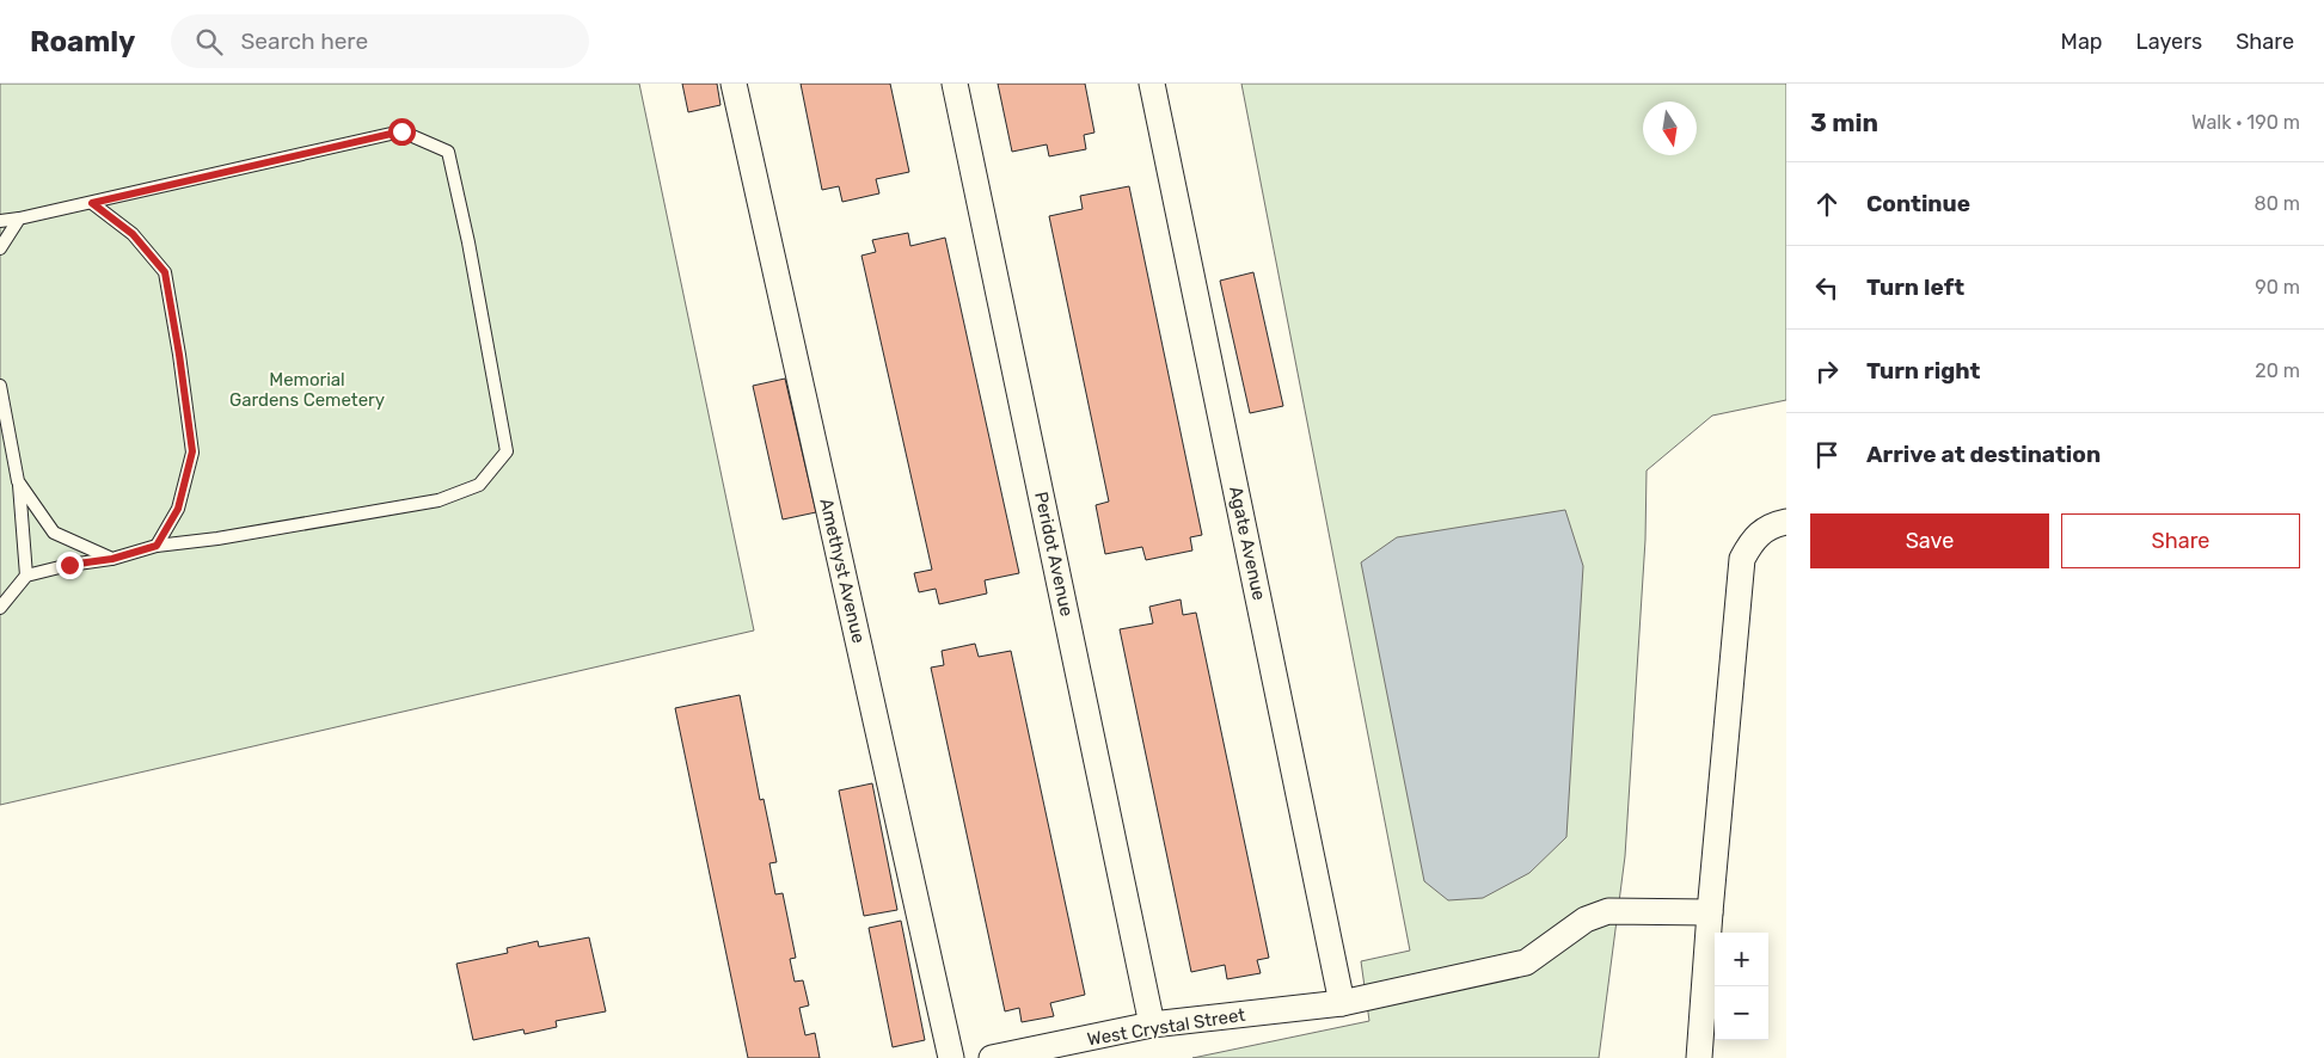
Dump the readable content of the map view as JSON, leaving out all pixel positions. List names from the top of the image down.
{
  "streets": {
    "street": [
      "Agate Avenue",
      "Peridot Avenue",
      "Amethyst Avenue",
      "West Crystal Street"
    ]
  },
  "crossings": [
    ["Agate Avenue", "West Crystal Street"],
    ["Peridot Avenue", "West Crystal Street"]
  ],
  "parks": ["Memorial Gardens Cemetery"],
  "north": "bottom",
  "page": {
    "header": "Roamly",
    "search": "Search here",
    "nav": ["Map", "Layers", "Share"],
    "heading": ["3 min", "Walk · 190 m"],
    "list": [
      ["Continue", "80 m"],
      ["Turn left", "90 m"],
      ["Turn right", "20 m"],
      "Arrive at destination"
    ],
    "buttons": ["Save", "Share"],
    "map_buttons": ["+", "−"]
  }
}
